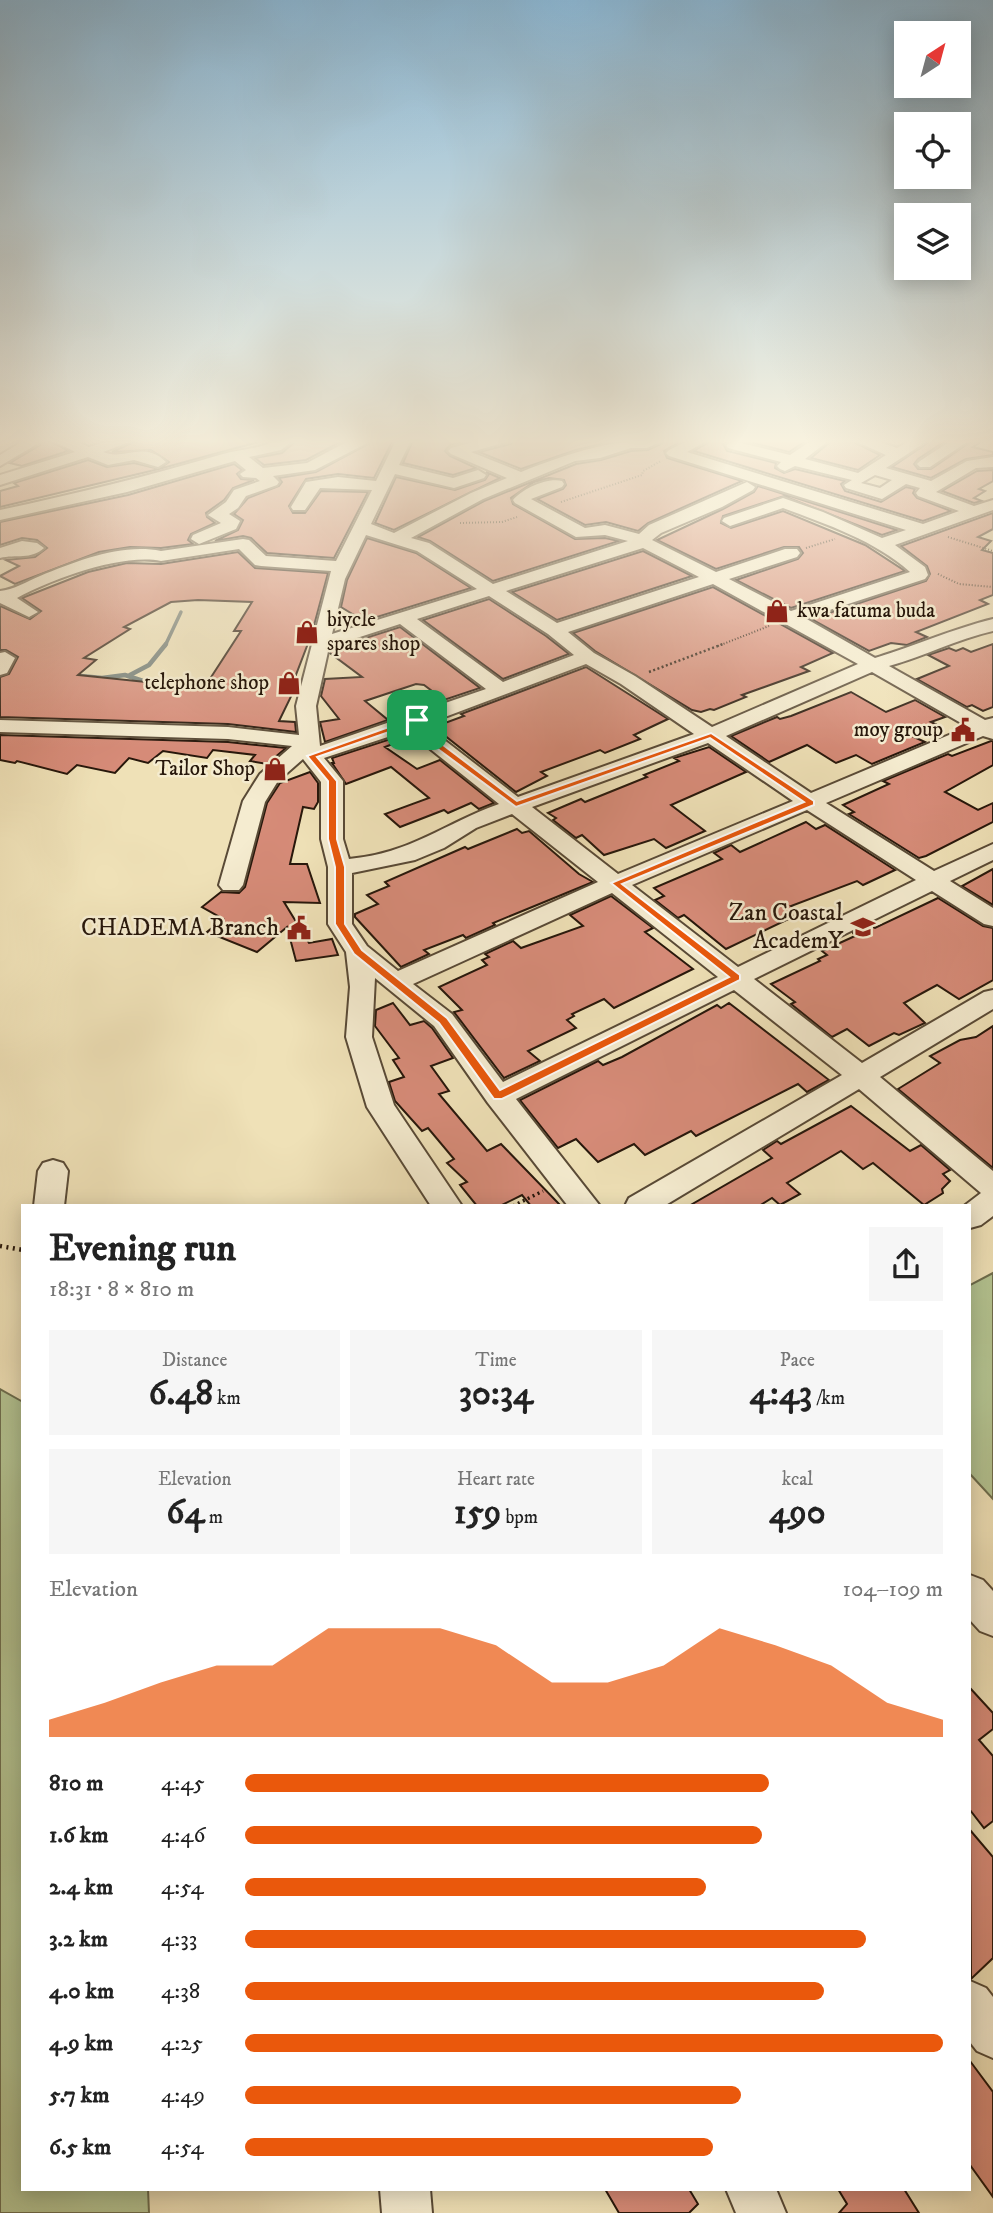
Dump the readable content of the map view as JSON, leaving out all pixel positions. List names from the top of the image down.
{
  "places": {
    "shop": [
      "kwa fatuma buda",
      "biycle spares shop",
      "telephone shop",
      "Tailor Shop"
    ],
    "public building": ["moy group", "CHADEMA Branch"],
    "school or university": ["Zan Coastal AcademY"]
  },
  "north": "top right",
  "page": {
    "heading": ["Evening run", "18:31 · 8 × 810 m"],
    "stats": [
      ["Distance", "6.48 km"],
      ["Time", "30:34"],
      ["Pace", "4:43 /km"],
      ["Elevation", "64 m"],
      ["Heart rate", "159 bpm"],
      ["kcal", "490"]
    ],
    "chart": ["Elevation", "104–109 m"],
    "list": [
      {
        "name": "810 m",
        "note": "4:45"
      },
      {
        "name": "1.6 km",
        "note": "4:46"
      },
      {
        "name": "2.4 km",
        "note": "4:54"
      },
      {
        "name": "3.2 km",
        "note": "4:33"
      },
      {
        "name": "4.0 km",
        "note": "4:38"
      },
      {
        "name": "4.9 km",
        "note": "4:25"
      },
      {
        "name": "5.7 km",
        "note": "4:49"
      },
      {
        "name": "6.5 km",
        "note": "4:54"
      }
    ]
  }
}
